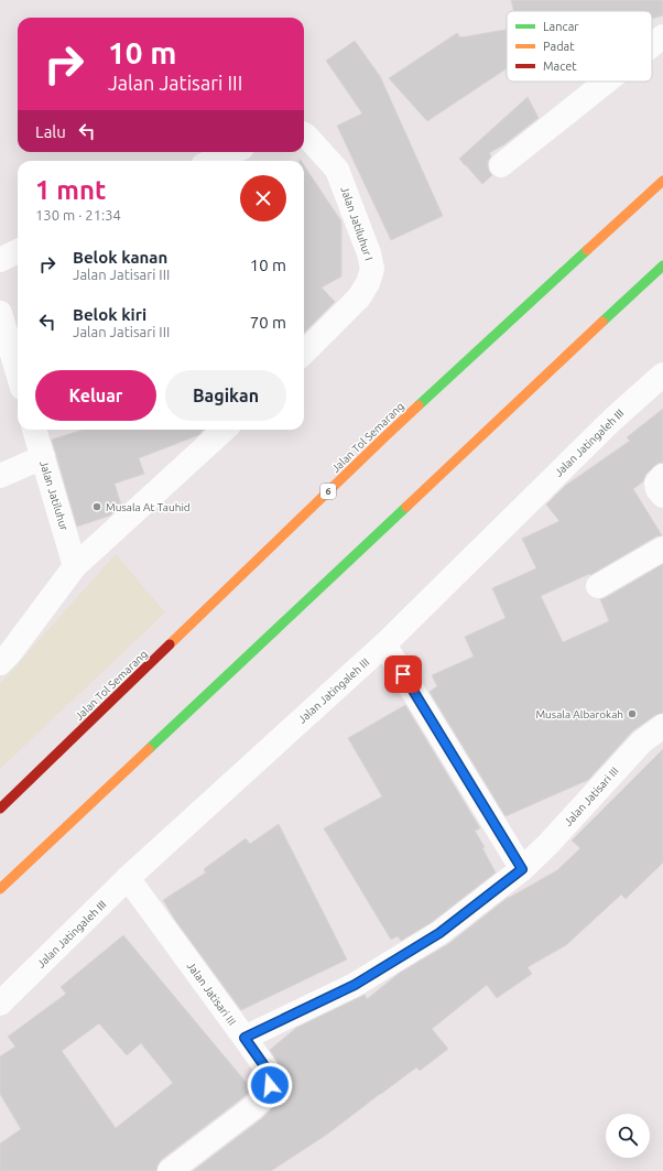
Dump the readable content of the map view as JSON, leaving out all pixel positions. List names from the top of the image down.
{
  "streets": {
    "highway": ["Jalan Tol Semarang", "6"],
    "street": [
      "Jalan Jatiluhur I",
      "Jalan Jatingaleh III",
      "Jalan Jatiluhur",
      "Jalan Jatisari III"
    ]
  },
  "crossings": [
    ["Jalan Jatingaleh III", "Jalan Jatisari III"]
  ],
  "places": ["Musala At Tauhid", "Musala Albarokah"],
  "legend": ["Lancar", "Padat", "Macet"],
  "page": {
    "turn": ["10 m", "Jalan Jatisari III"],
    "then": "Lalu",
    "heading": ["1 mnt", "130 m · 21:34"],
    "list": [
      {
        "name": "Belok kanan",
        "note": "Jalan Jatisari III",
        "value": "10 m"
      },
      {
        "name": "Belok kiri",
        "note": "Jalan Jatisari III",
        "value": "70 m"
      }
    ],
    "buttons": ["Keluar", "Bagikan"]
  }
}
